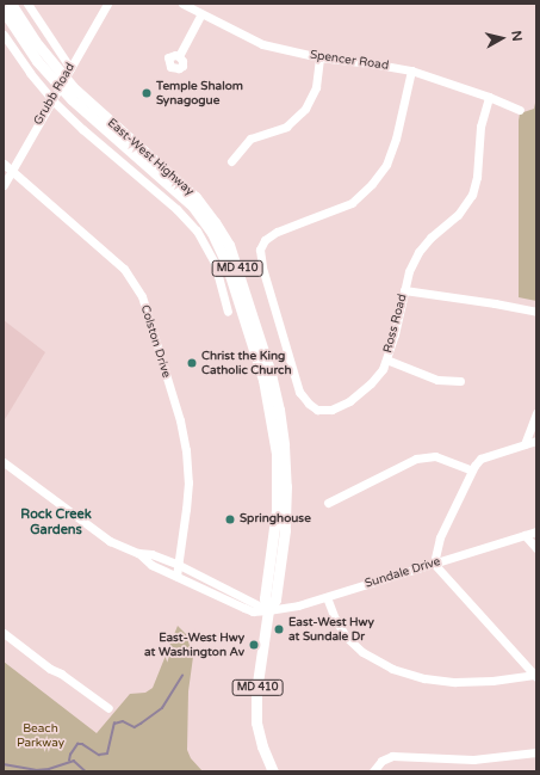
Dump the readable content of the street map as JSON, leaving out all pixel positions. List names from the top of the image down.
{
  "streets": {
    "main road": ["East-West Highway", "MD 410"],
    "street": [
      "Spencer Road",
      "Grubb Road",
      "Ross Road",
      "Colston Drive",
      "Sundale Drive"
    ]
  },
  "crossings": [
    ["Spencer Road", "Ross Road"],
    ["Grubb Road", "East-West Highway"],
    ["Grubb Road", "Colston Drive"],
    ["East-West Highway", "Sundale Drive"],
    ["Colston Drive", "Sundale Drive"]
  ],
  "districts": ["Rock Creek Gardens"],
  "parks": ["Beach Parkway"],
  "places": [
    "Temple Shalom Synagogue",
    "Christ the King Catholic Church",
    "Springhouse",
    "East-West Hwy at Sundale Dr",
    "East-West Hwy at Washington Av"
  ],
  "north": "right"
}
